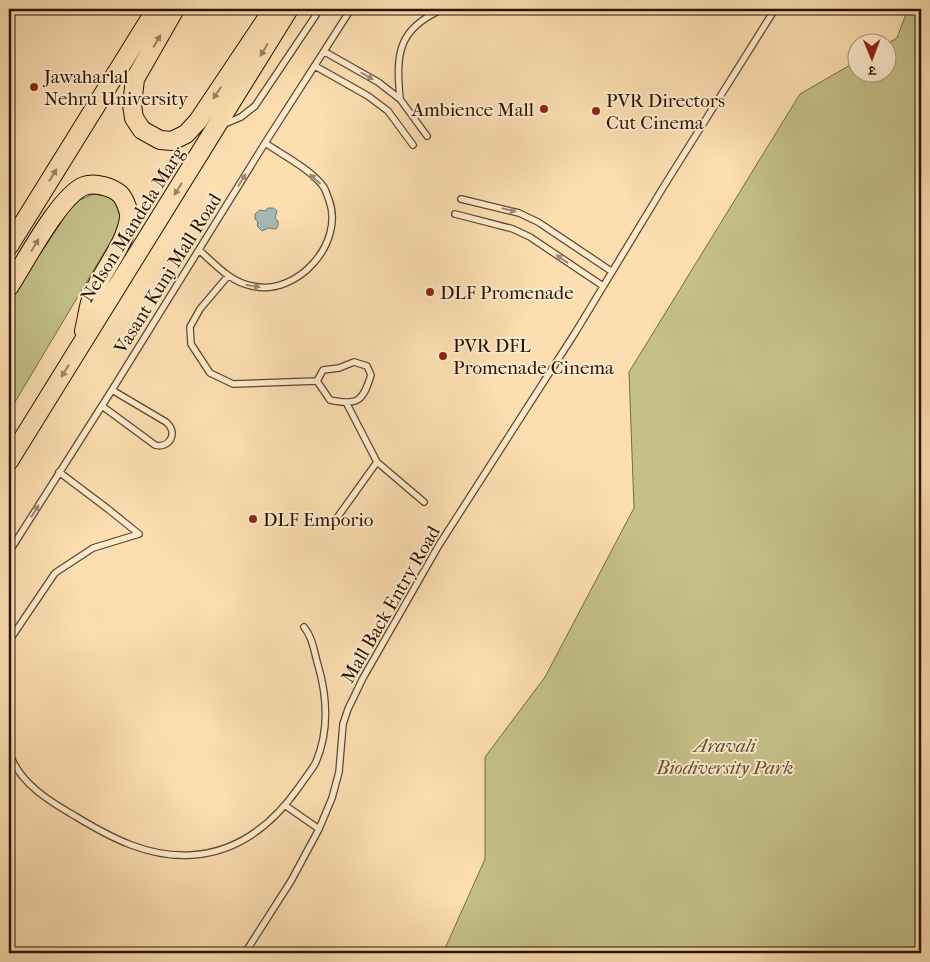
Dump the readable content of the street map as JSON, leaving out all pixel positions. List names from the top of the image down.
{
  "streets": {
    "main road": ["Nelson Mandela Marg"],
    "lane": ["Vasant Kunj Mall Road", "Mall Back Entry Road"]
  },
  "parks": ["Aravali Biodiversity Park"],
  "places": [
    "Jawaharlal Nehru University",
    "Ambience Mall",
    "PVR Directors Cut Cinema",
    "DLF Promenade",
    "PVR DFL Promenade Cinema",
    "DLF Emporio"
  ],
  "north": "bottom"
}
